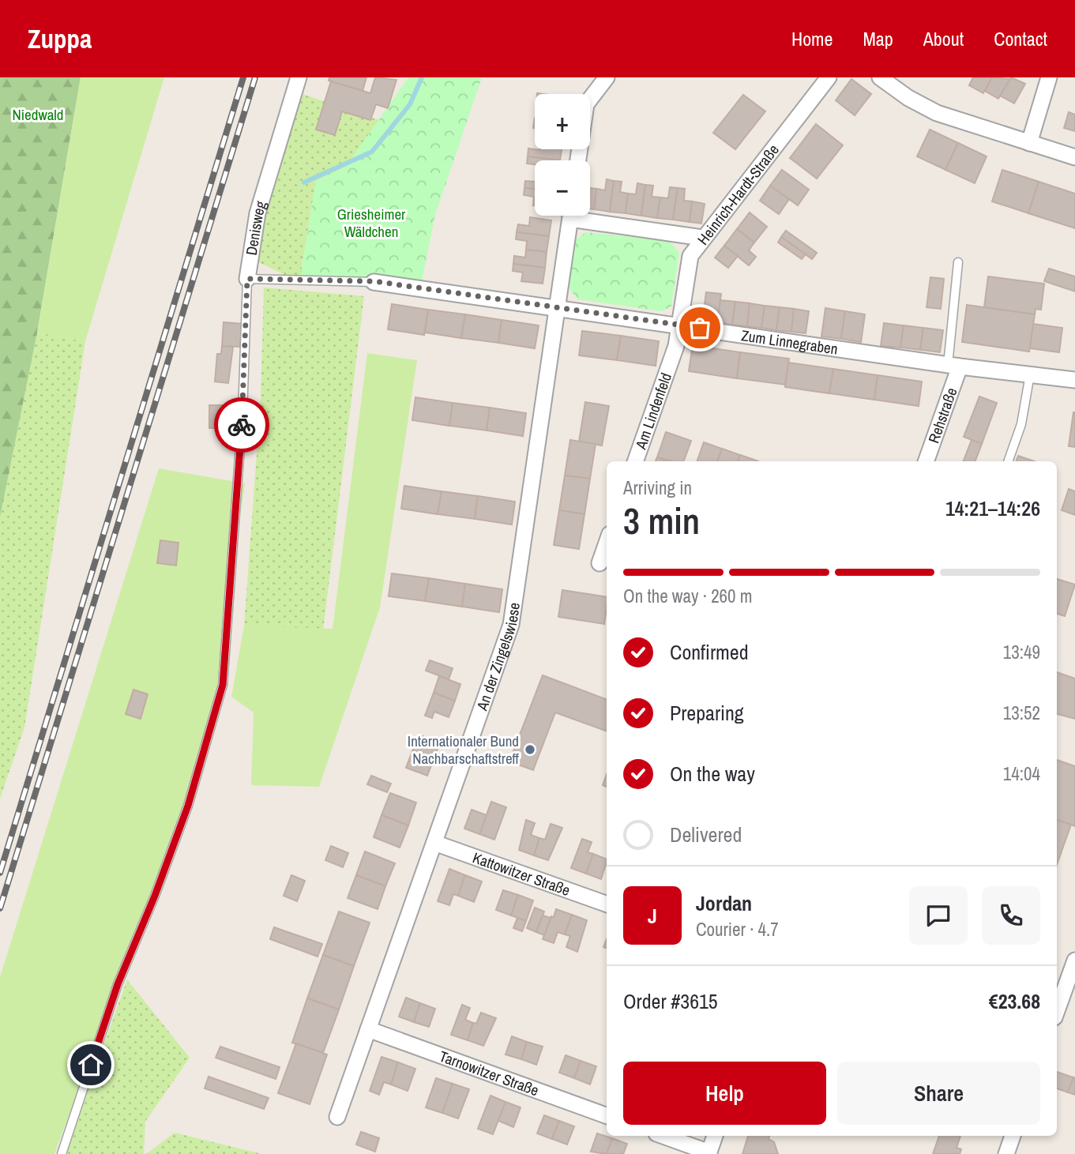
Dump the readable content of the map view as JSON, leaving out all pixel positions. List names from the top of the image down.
{
  "streets": {
    "street": [
      "Heinrich-Hardt-Straße",
      "Denisweg",
      "Zum Linnegraben",
      "Am Lindenfeld",
      "Rehstraße",
      "An der Zingelswiese",
      "Kattowitzer Straße",
      "Tarnowitzer Straße"
    ]
  },
  "crossings": [
    ["Heinrich-Hardt-Straße", "Zum Linnegraben"],
    ["Heinrich-Hardt-Straße", "Am Lindenfeld"],
    ["Zum Linnegraben", "Am Lindenfeld"],
    ["Zum Linnegraben", "Rehstraße"],
    ["Zum Linnegraben", "An der Zingelswiese"],
    ["An der Zingelswiese", "Kattowitzer Straße"],
    ["An der Zingelswiese", "Tarnowitzer Straße"]
  ],
  "parks": ["Niedwald", "Griesheimer Wäldchen"],
  "places": ["Internationaler Bund Nachbarschaftstreff"],
  "page": {
    "header": "Zuppa",
    "nav": [
      "Home",
      "Map",
      "About",
      "Contact"
    ],
    "map_buttons": ["+", "−"],
    "heading": ["3 min", "Arriving in", "14:21–14:26"],
    "panel": [
      "Jordan",
      "Courier · 4.7",
      "Order #3615",
      "€23.68"
    ],
    "bar": "On the way · 260 m",
    "list": [
      ["Confirmed", "13:49"],
      ["Preparing", "13:52"],
      ["On the way", "14:04"],
      "Delivered"
    ],
    "round": "J",
    "buttons": ["Help", "Share"]
  }
}
